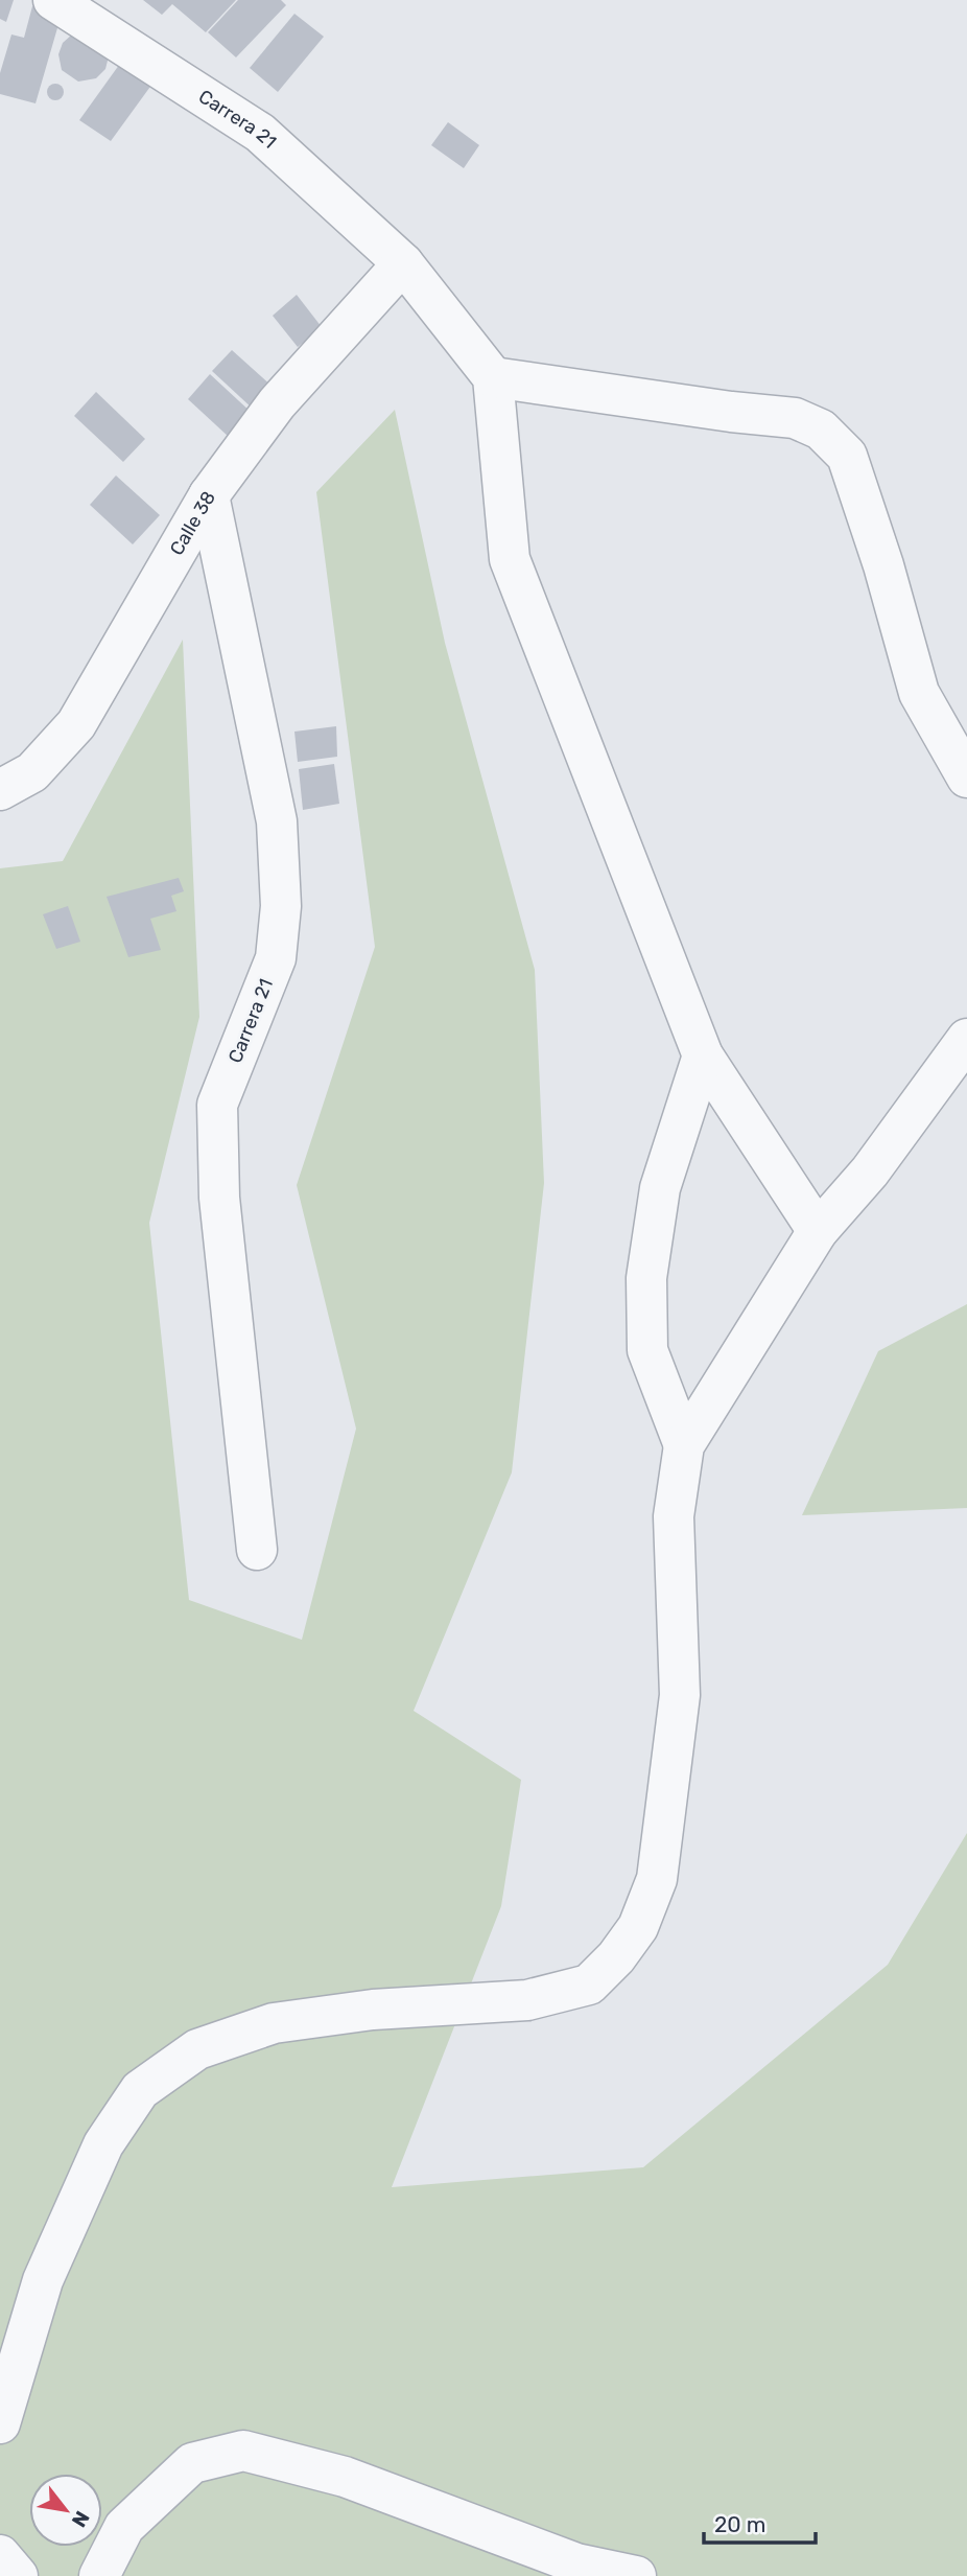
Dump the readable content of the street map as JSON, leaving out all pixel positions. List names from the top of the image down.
{
  "streets": {
    "street": ["Carrera 21", "Calle 38"]
  },
  "crossings": [
    ["Carrera 21", "Calle 38"]
  ],
  "scale_bar": "20 m",
  "north": "bottom right"
}
